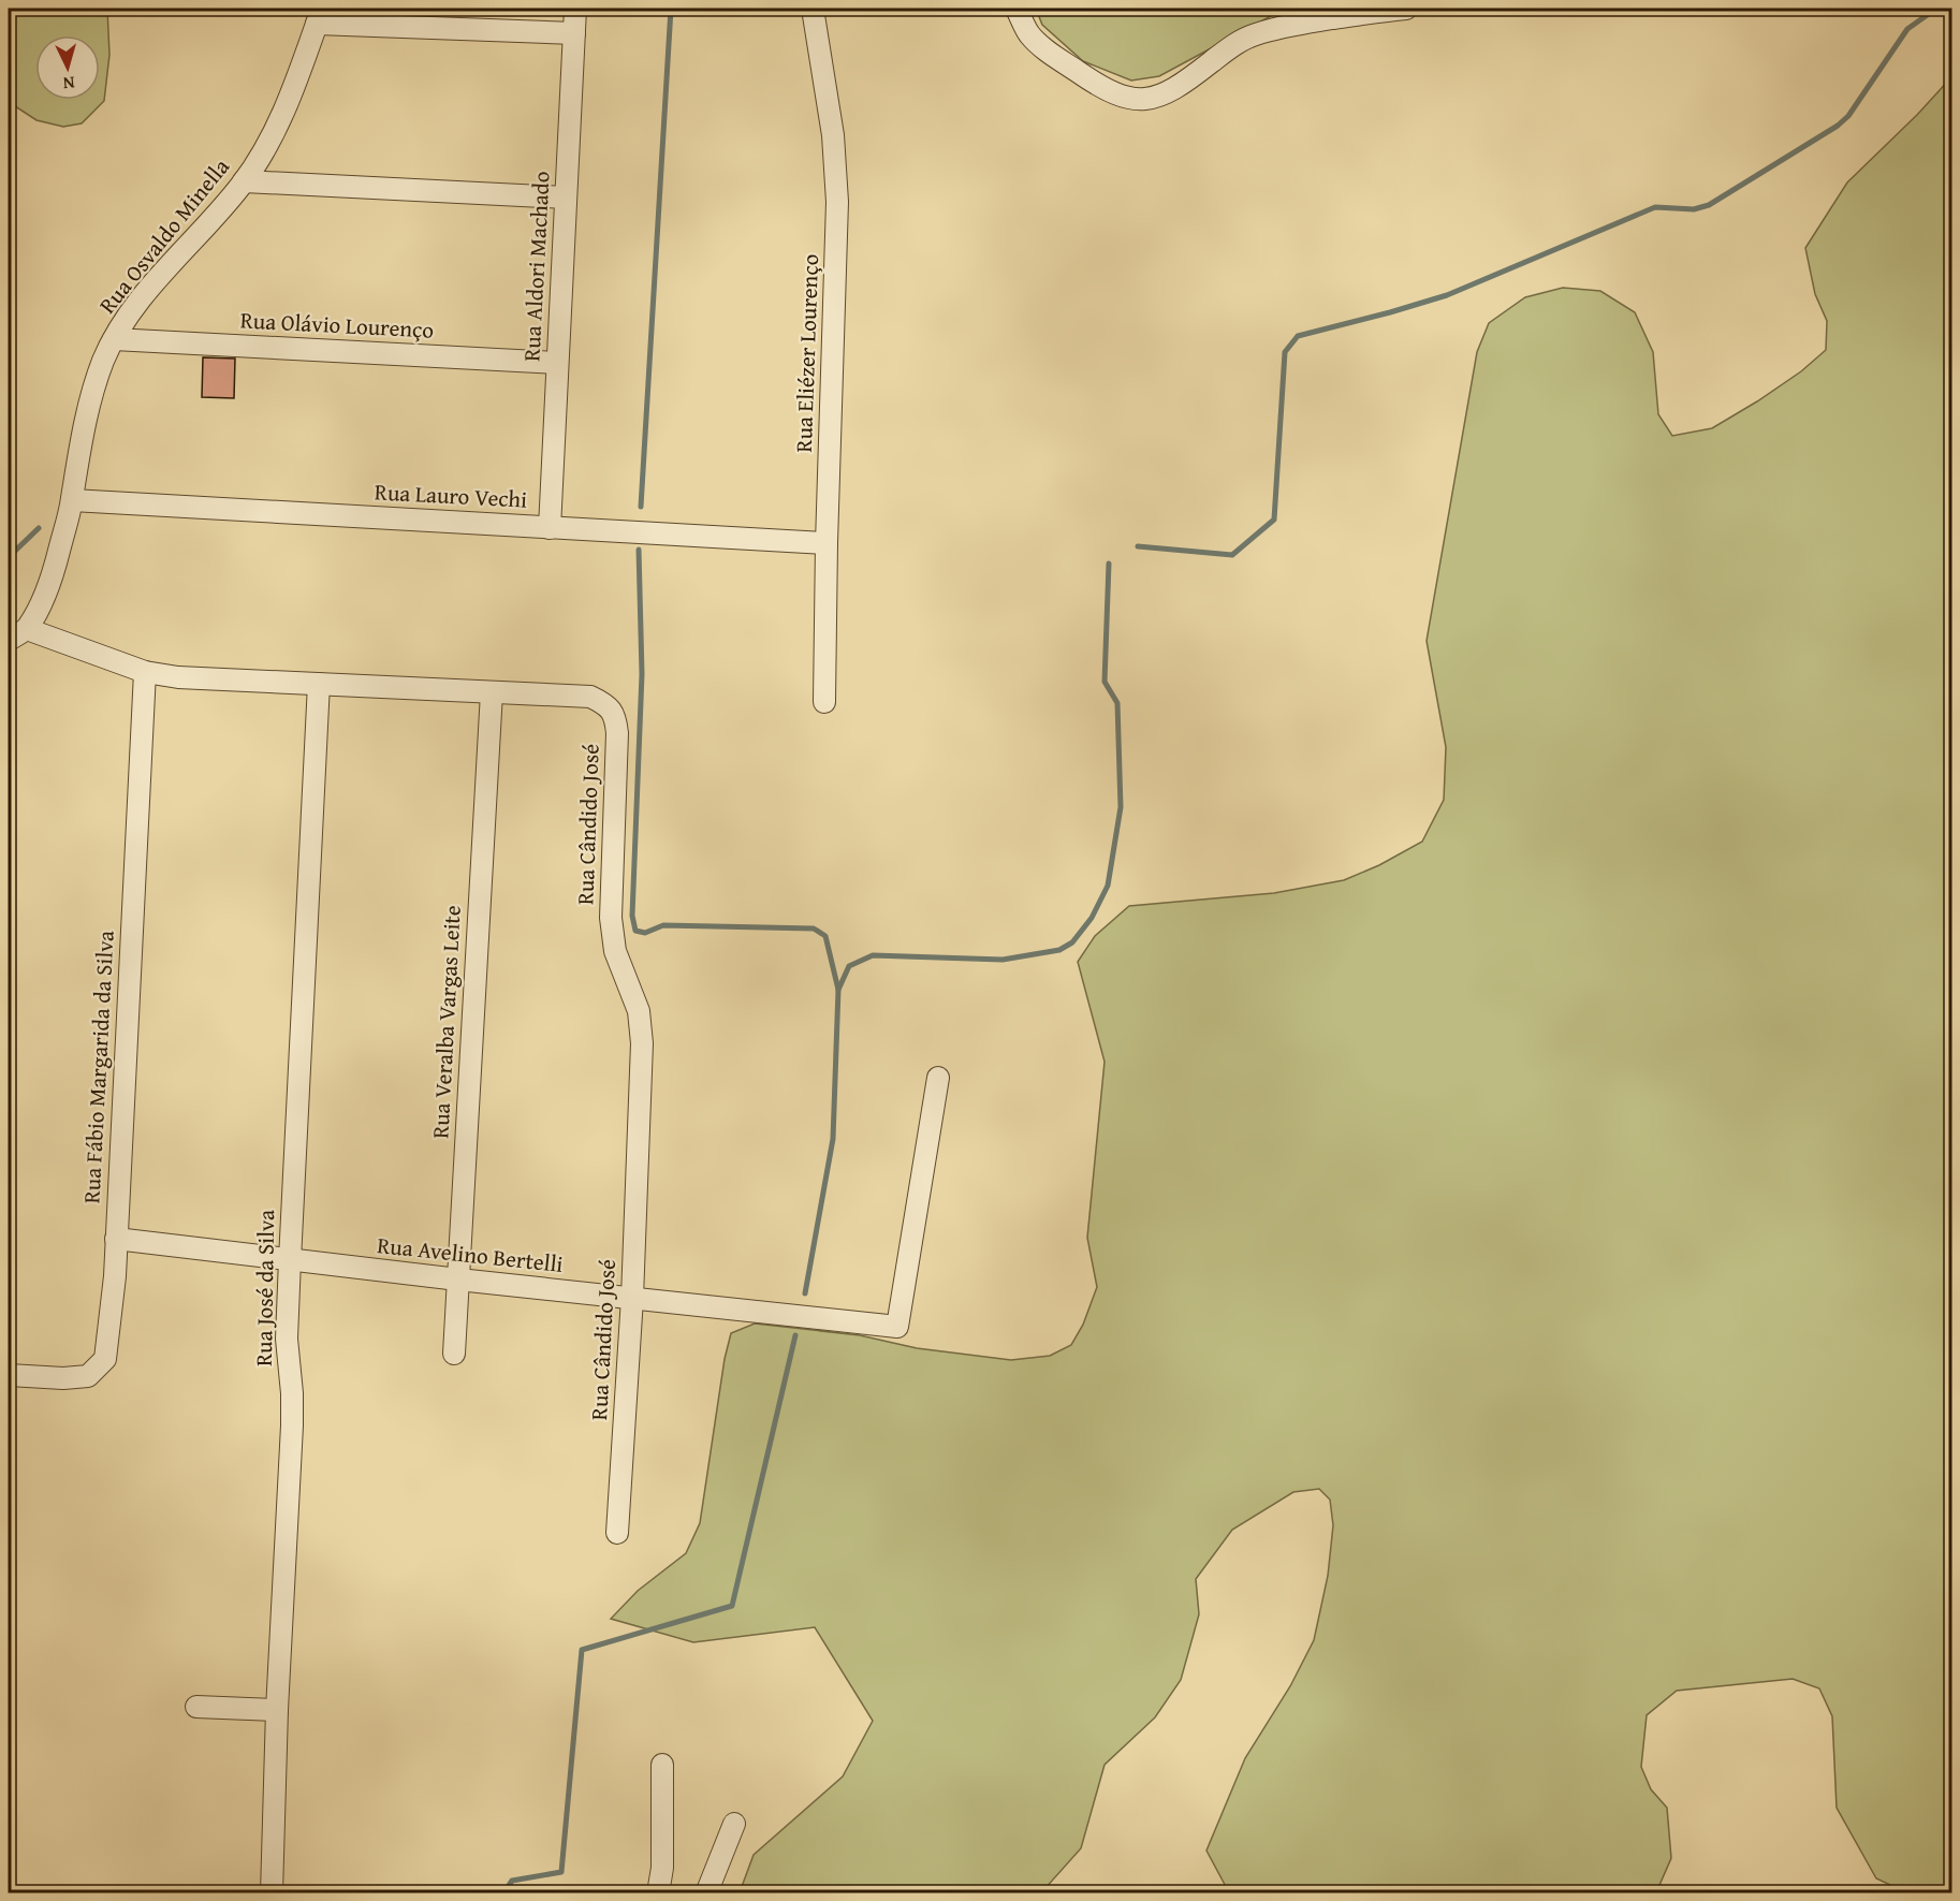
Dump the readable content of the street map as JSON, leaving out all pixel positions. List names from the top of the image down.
{
  "streets": {
    "street": [
      "Rua Osvaldo Minella",
      "Rua Aldori Machado",
      "Rua Olávio Lourenço",
      "Rua Eliézer Lourenço",
      "Rua Lauro Vechi",
      "Rua Cândido José",
      "Rua Veralba Vargas Leite",
      "Rua Fábio Margarida da Silva",
      "Rua Avelino Bertelli",
      "Rua José da Silva"
    ]
  },
  "crossings": [
    ["Rua Osvaldo Minella", "Rua Olávio Lourenço"],
    ["Rua Osvaldo Minella", "Rua Lauro Vechi"],
    ["Rua Osvaldo Minella", "Rua Cândido José"],
    ["Rua Aldori Machado", "Rua Olávio Lourenço"],
    ["Rua Aldori Machado", "Rua Lauro Vechi"],
    ["Rua Eliézer Lourenço", "Rua Lauro Vechi"],
    ["Rua Cândido José", "Rua Veralba Vargas Leite"],
    ["Rua Cândido José", "Rua Fábio Margarida da Silva"],
    ["Rua Cândido José", "Rua Avelino Bertelli"],
    ["Rua Cândido José", "Rua José da Silva"],
    ["Rua Veralba Vargas Leite", "Rua Avelino Bertelli"],
    ["Rua Fábio Margarida da Silva", "Rua Avelino Bertelli"],
    ["Rua Avelino Bertelli", "Rua José da Silva"]
  ],
  "north": "bottom"
}
